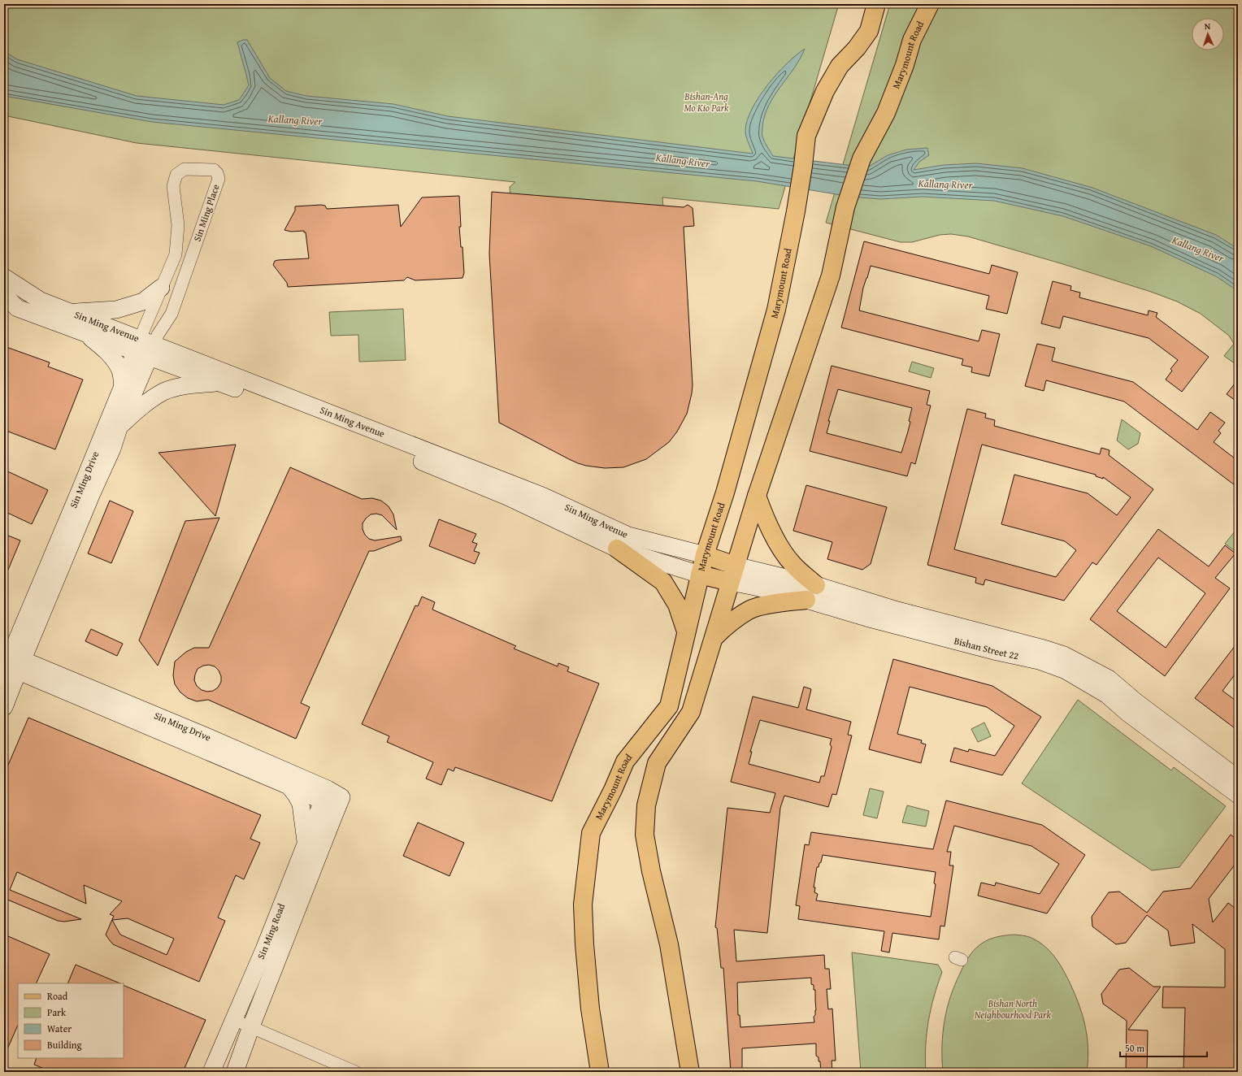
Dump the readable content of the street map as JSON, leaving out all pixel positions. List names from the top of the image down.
{
  "streets": {
    "main road": [
      "Marymount Road",
      "Sin Ming Avenue",
      "Sin Ming Drive",
      "Bishan Street 22",
      "Sin Ming Road"
    ],
    "street": ["Sin Ming Place"]
  },
  "crossings": [
    ["Marymount Road", "Sin Ming Avenue"],
    ["Marymount Road", "Bishan Street 22"],
    ["Sin Ming Place", "Sin Ming Avenue"],
    ["Sin Ming Place", "Sin Ming Drive"],
    ["Sin Ming Avenue", "Sin Ming Drive"],
    ["Sin Ming Avenue", "Bishan Street 22"],
    ["Sin Ming Drive", "Sin Ming Road"]
  ],
  "water": ["Kallang River"],
  "parks": ["Bishan-Ang Mo Kio Park", "Bishan North Neighbourhood Park"],
  "legend": [
    "Road",
    "Park",
    "Water",
    "Building"
  ],
  "scale_bar": "50 m",
  "north": "top"
}
